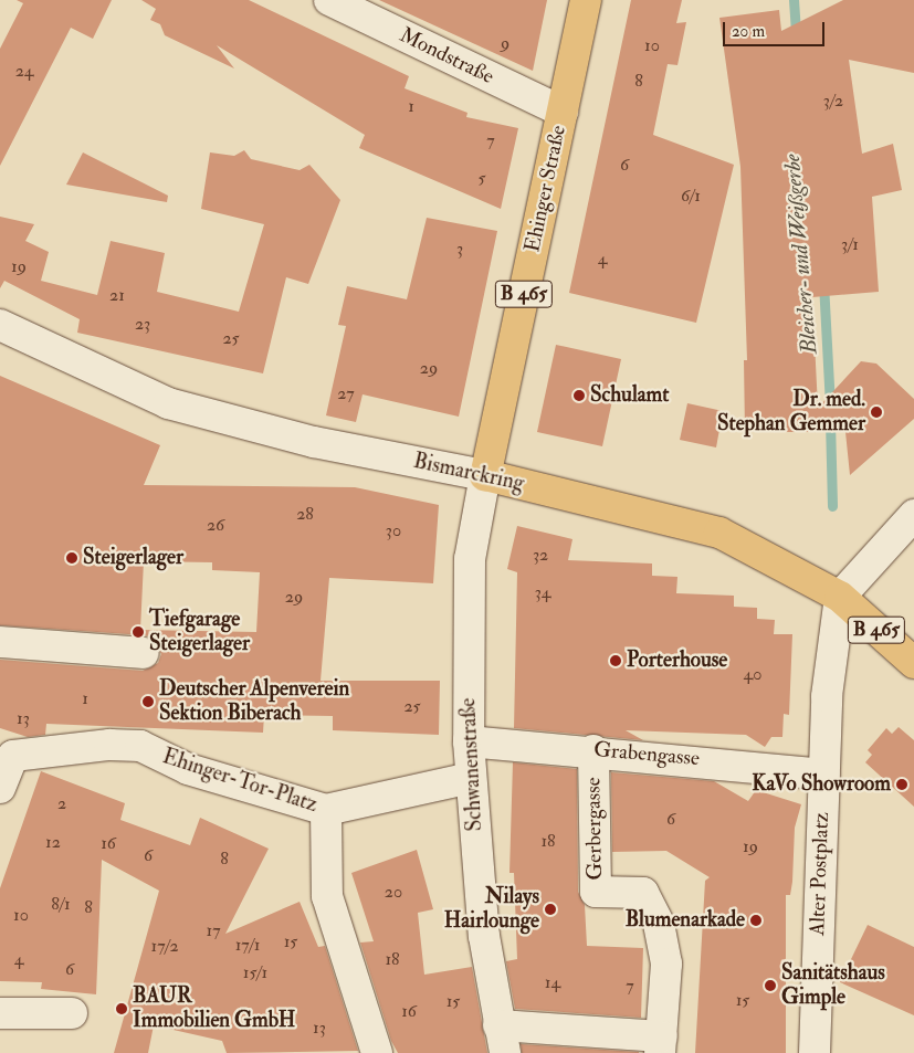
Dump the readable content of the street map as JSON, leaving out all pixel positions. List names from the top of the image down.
{
  "streets": {
    "main road": ["Ehinger Straße", "B 465", "Bismarckring"],
    "street": [
      "Mondstraße",
      "Grabengasse",
      "Schwanenstraße",
      "Ehinger-Tor-Platz",
      "Gerbergasse",
      "Alter Postplatz"
    ]
  },
  "crossings": [
    ["Mondstraße", "Ehinger Straße"],
    ["Ehinger Straße", "Bismarckring"],
    ["Ehinger Straße", "Schwanenstraße"],
    ["Bismarckring", "Schwanenstraße"],
    ["Bismarckring", "Alter Postplatz"],
    ["Grabengasse", "Schwanenstraße"],
    ["Grabengasse", "Gerbergasse"],
    ["Grabengasse", "Alter Postplatz"],
    ["Schwanenstraße", "Ehinger-Tor-Platz"]
  ],
  "water": ["Bleicher- und Weißgerbe"],
  "places": [
    "Schulamt",
    "Dr. med. Stephan Gemmer",
    "Steigerlager",
    "Tiefgarage Steigerlager",
    "Porterhouse",
    "Deutscher Alpenverein Sektion Biberach",
    "KaVo Showroom",
    "Nilays Hairlounge",
    "Blumenarkade",
    "Sanitätshaus Gimple",
    "BAUR Immobilien GmbH"
  ],
  "house_numbers": [
    "9",
    "10",
    "24",
    "8",
    "3/2",
    "1",
    "7",
    "6",
    "5",
    "6/1",
    "3/1",
    "3",
    "4",
    "19",
    "21",
    "23",
    "25",
    "29",
    "27",
    "28",
    "26",
    "30",
    "32",
    "34",
    "29",
    "40",
    "1",
    "25",
    "13",
    "2",
    "6",
    "18",
    "12",
    "16",
    "19",
    "6",
    "8",
    "20",
    "8/1",
    "8",
    "10",
    "17",
    "15",
    "17/1",
    "17/2",
    "4",
    "18",
    "6",
    "15/1",
    "14",
    "7",
    "15",
    "15",
    "16",
    "13"
  ],
  "scale_bar": "20 m"
}
